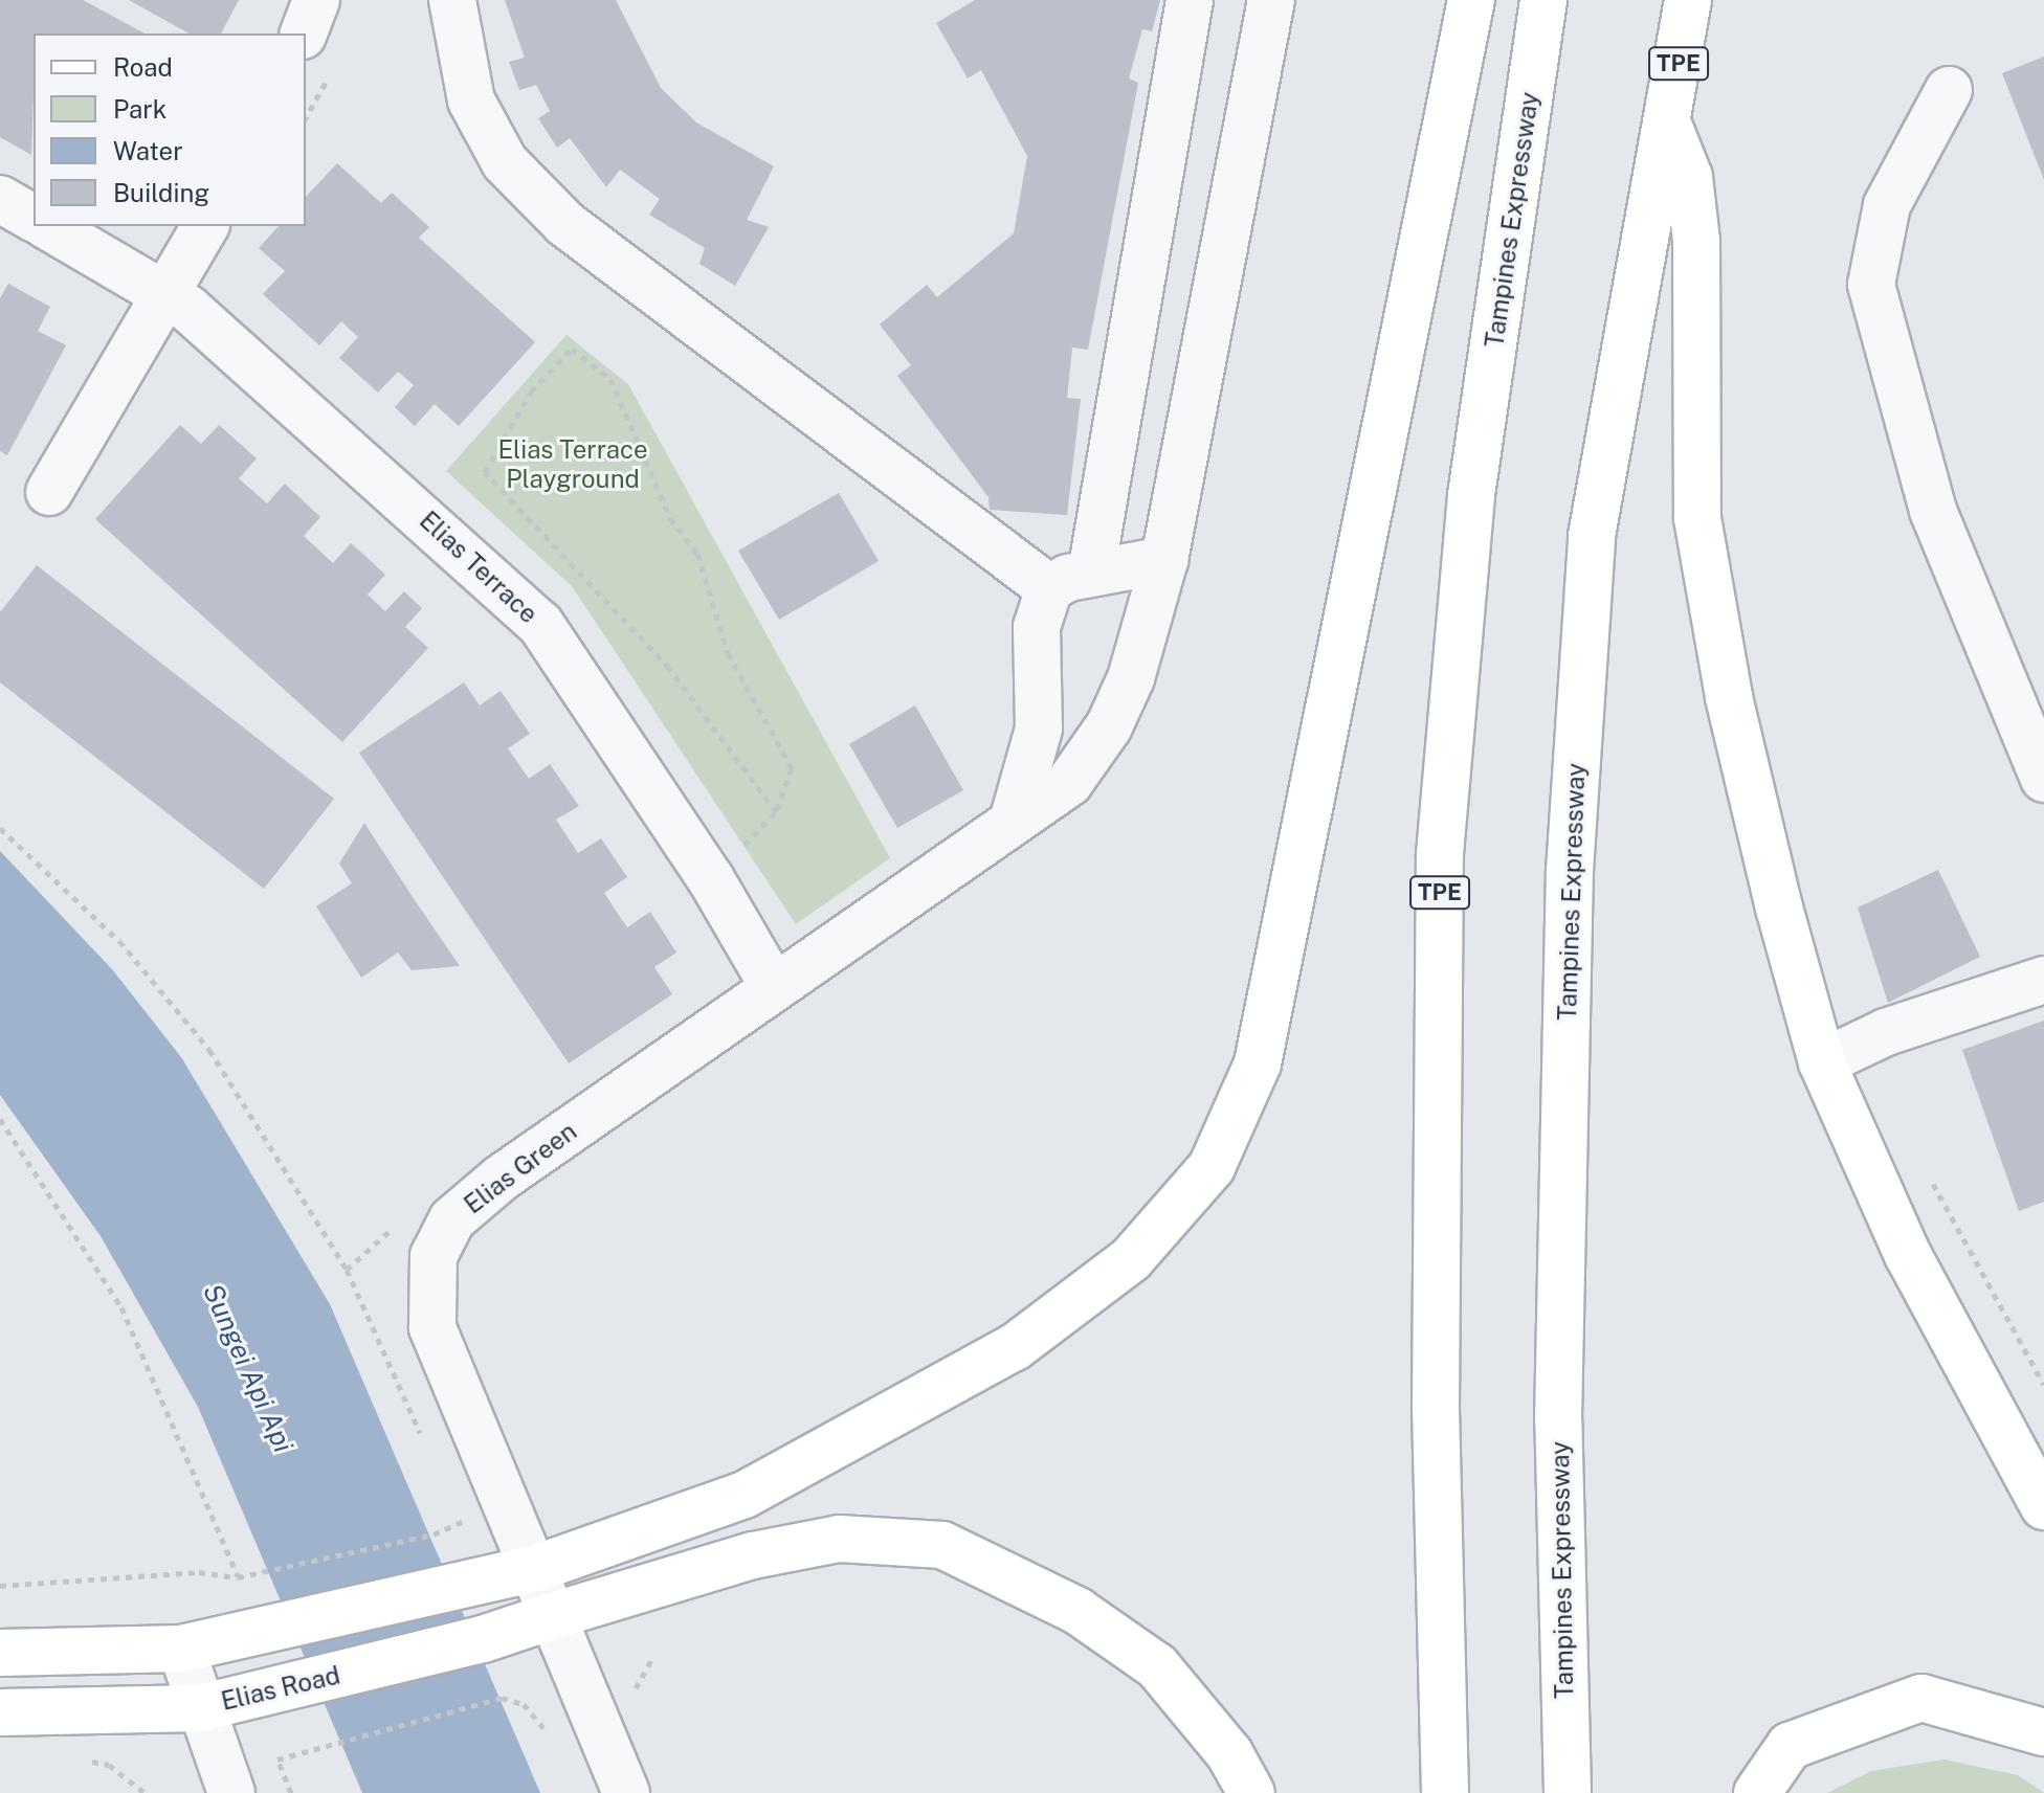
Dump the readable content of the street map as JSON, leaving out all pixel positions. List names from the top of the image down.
{
  "streets": {
    "main road": ["TPE", "Tampines Expressway", "Elias Road"],
    "street": ["Elias Terrace", "Elias Green"]
  },
  "crossings": [
    ["Elias Terrace", "Elias Green"],
    ["Elias Green", "Elias Road"]
  ],
  "water": ["Sungei Api Api"],
  "parks": ["Elias Terrace Playground"],
  "legend": [
    "Road",
    "Park",
    "Water",
    "Building"
  ]
}
